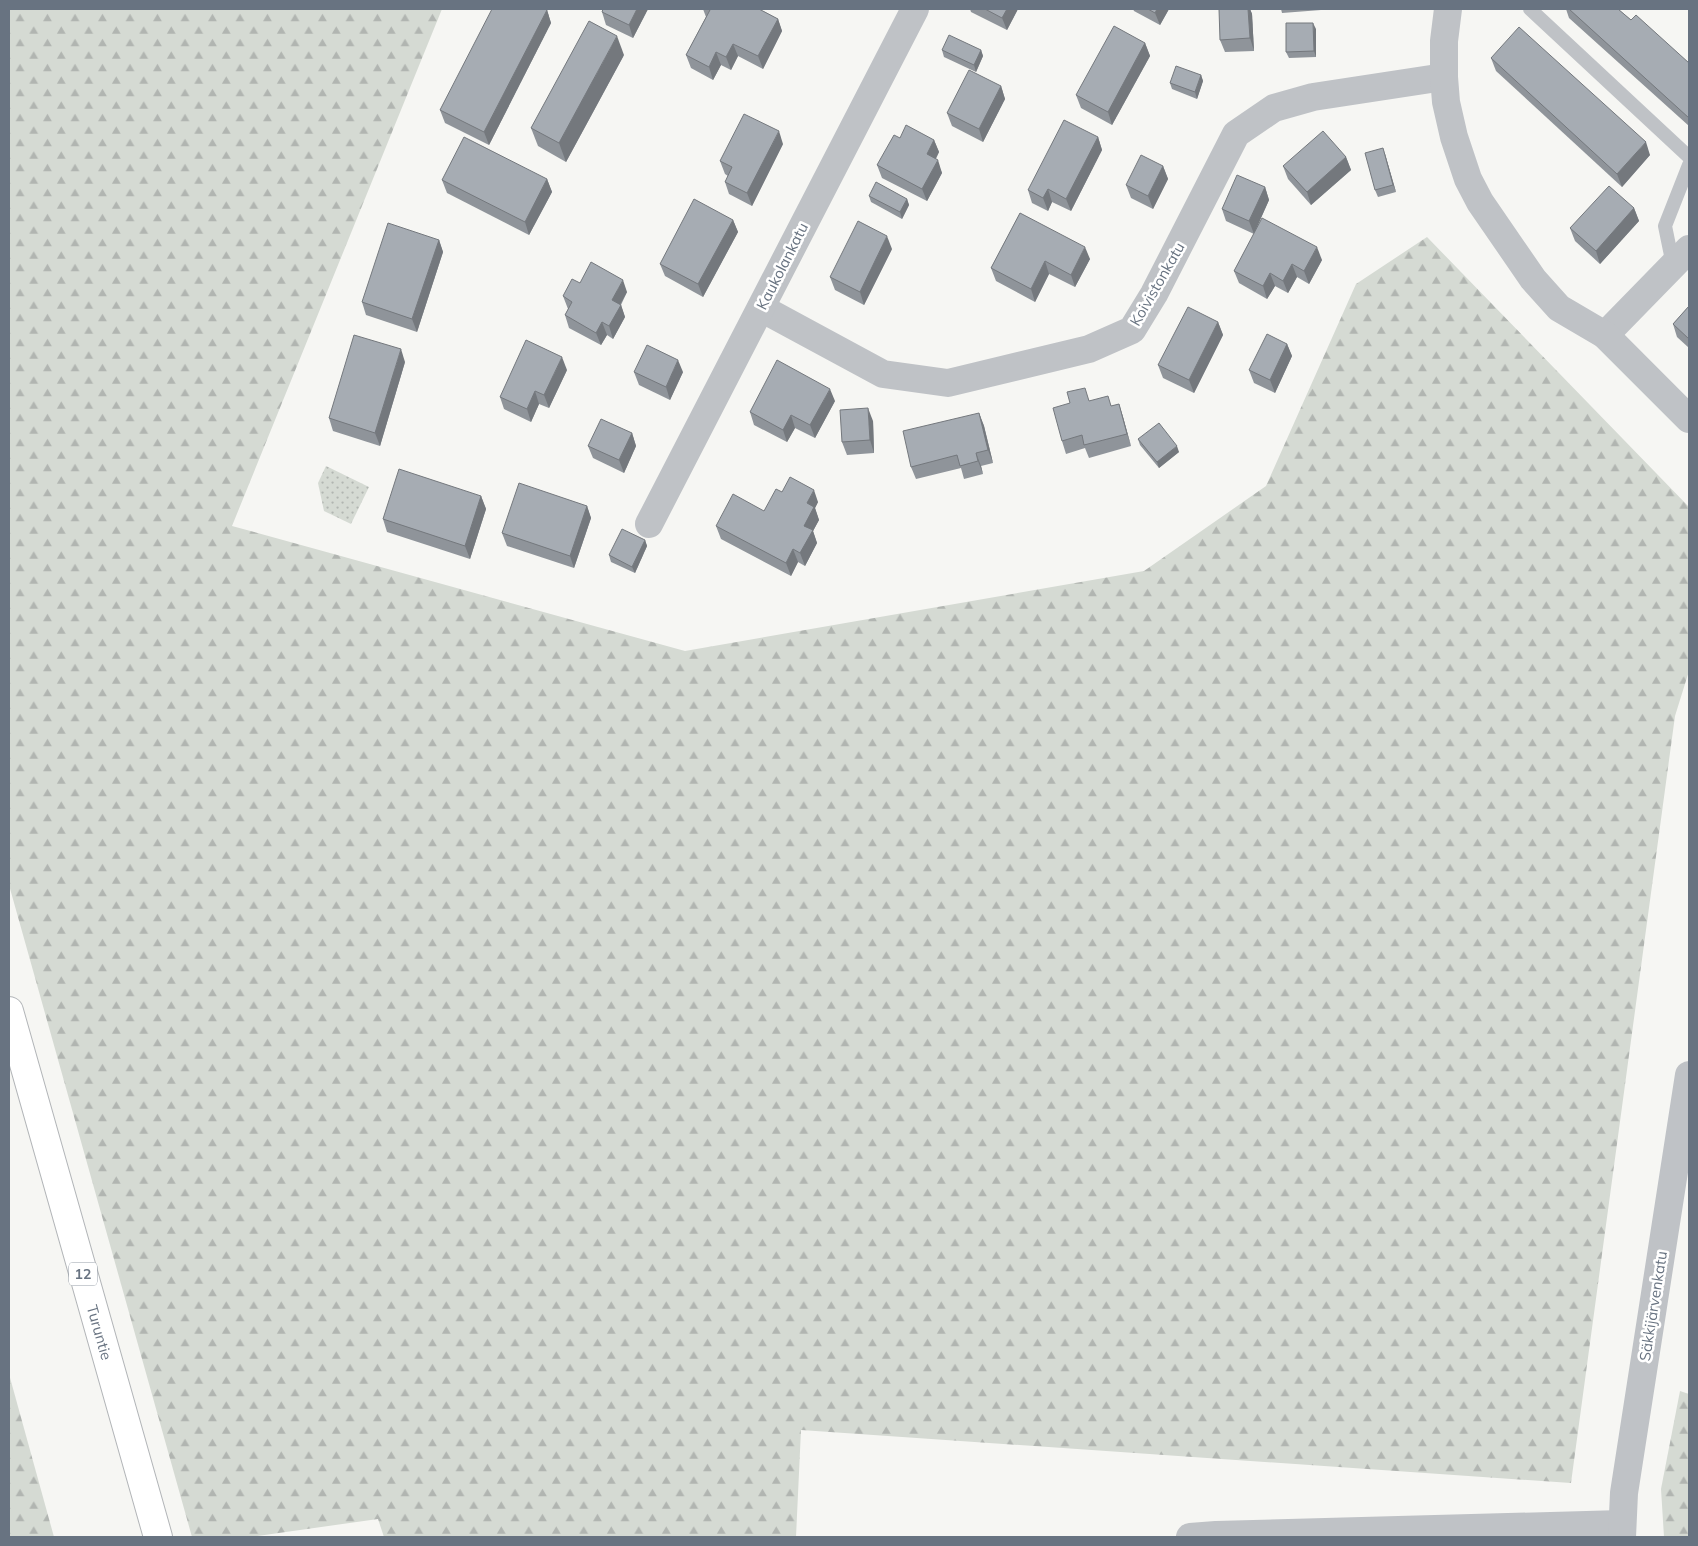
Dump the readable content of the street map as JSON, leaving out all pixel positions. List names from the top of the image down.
{
  "streets": {
    "highway": ["12", "Turuntie"],
    "street": ["Kaukolankatu", "Koivistonkatu", "Säkkijärvenkatu"]
  },
  "crossings": [
    ["Kaukolankatu", "Koivistonkatu"]
  ]
}
